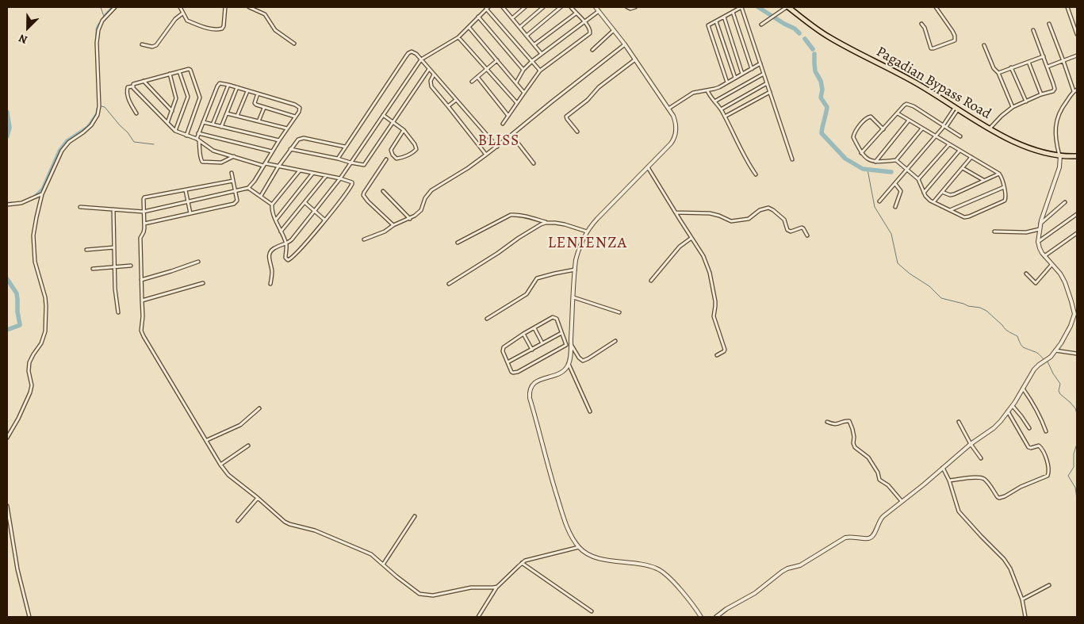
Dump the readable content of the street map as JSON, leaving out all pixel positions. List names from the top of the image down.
{
  "streets": {
    "highway": ["Pagadian Bypass Road"]
  },
  "districts": ["BLISS", "LENIENZA"],
  "north": "bottom left"
}
